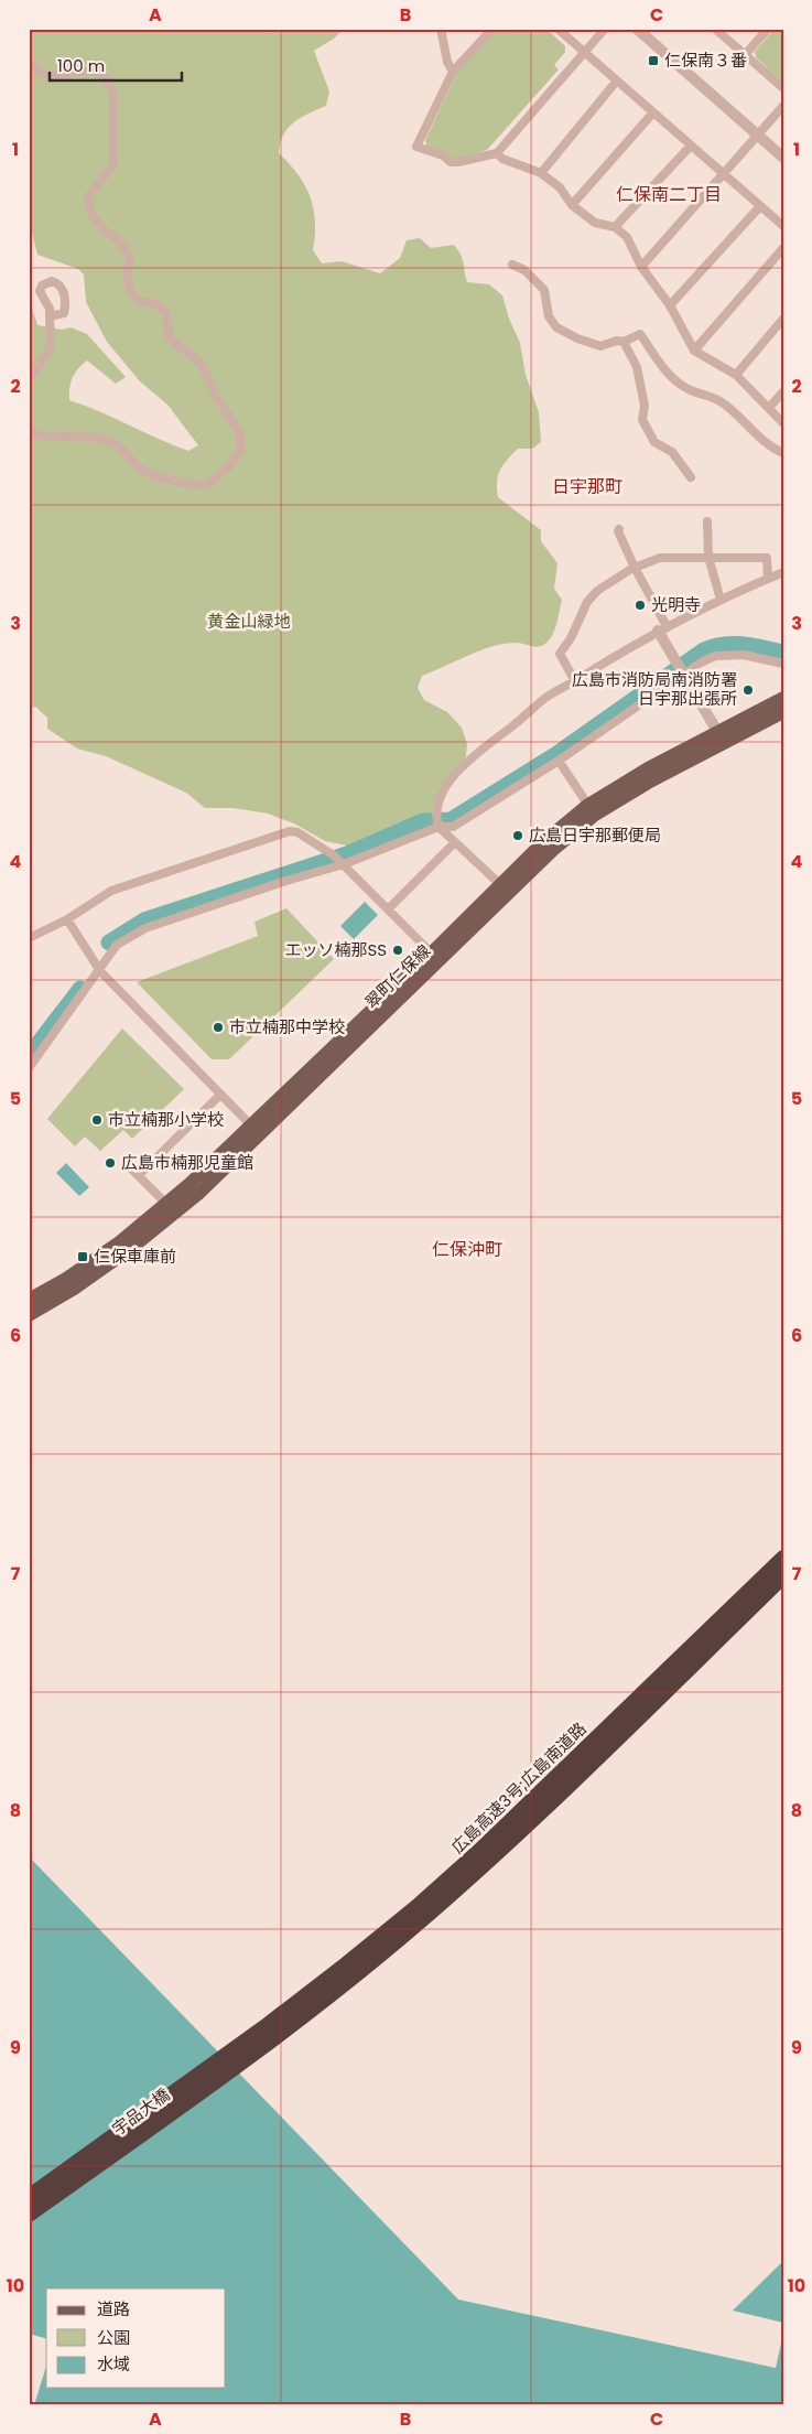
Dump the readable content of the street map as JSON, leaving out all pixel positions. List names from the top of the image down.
{
  "streets": {
    "highway": ["広島高速3号;広島南道路", "宇品大橋"],
    "main road": ["翠町仁保線"]
  },
  "crossings": [
    ["広島高速3号;広島南道路", "宇品大橋"]
  ],
  "districts": ["仁保南二丁目", "日宇那町", "仁保沖町"],
  "parks": ["黄金山緑地"],
  "places": {
    "transit": ["仁保南３番", "仁保車庫前"],
    "other": [
      "光明寺",
      "広島市消防局南消防署 日宇那出張所",
      "広島日宇那郵便局",
      "エッソ楠那SS",
      "市立楠那中学校",
      "市立楠那小学校",
      "広島市楠那児童館"
    ]
  },
  "legend": ["道路", "公園", "水域"],
  "scale_bar": "100 m",
  "grid": {
    "columns": ["A", "B", "C"],
    "rows": [
      "1",
      "2",
      "3",
      "4",
      "5",
      "6",
      "7",
      "8",
      "9",
      "10"
    ]
  }
}
